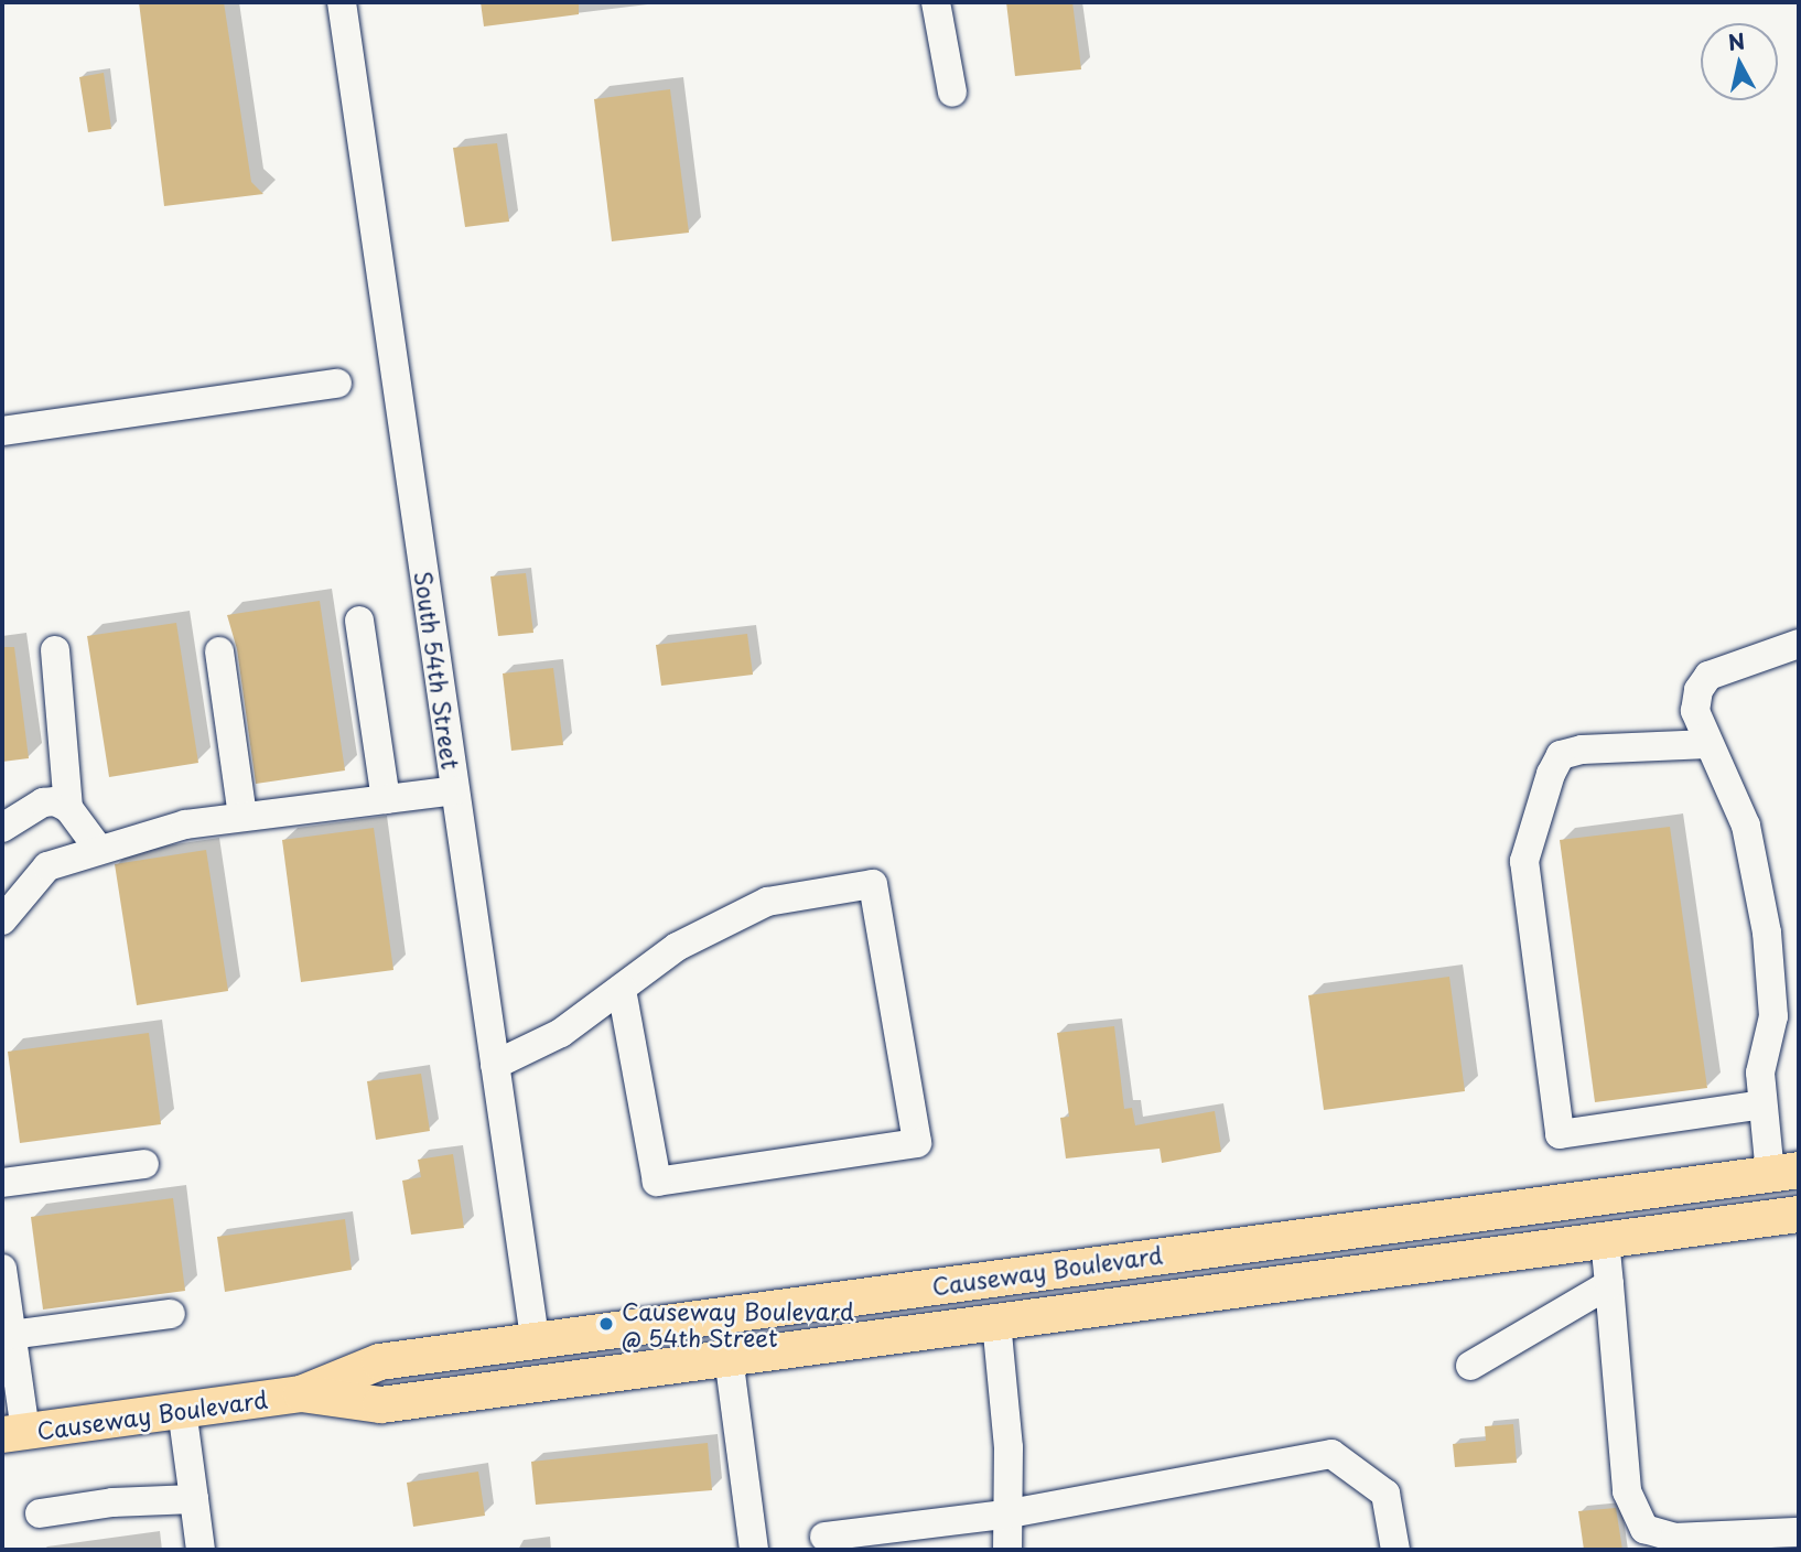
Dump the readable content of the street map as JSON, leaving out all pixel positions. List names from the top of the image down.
{
  "streets": {
    "main road": ["Causeway Boulevard"],
    "street": ["South 54th Street"]
  },
  "crossings": [
    ["South 54th Street", "Causeway Boulevard"]
  ],
  "places": ["Causeway Boulevard @ 54th Street"],
  "north": "top"
}
